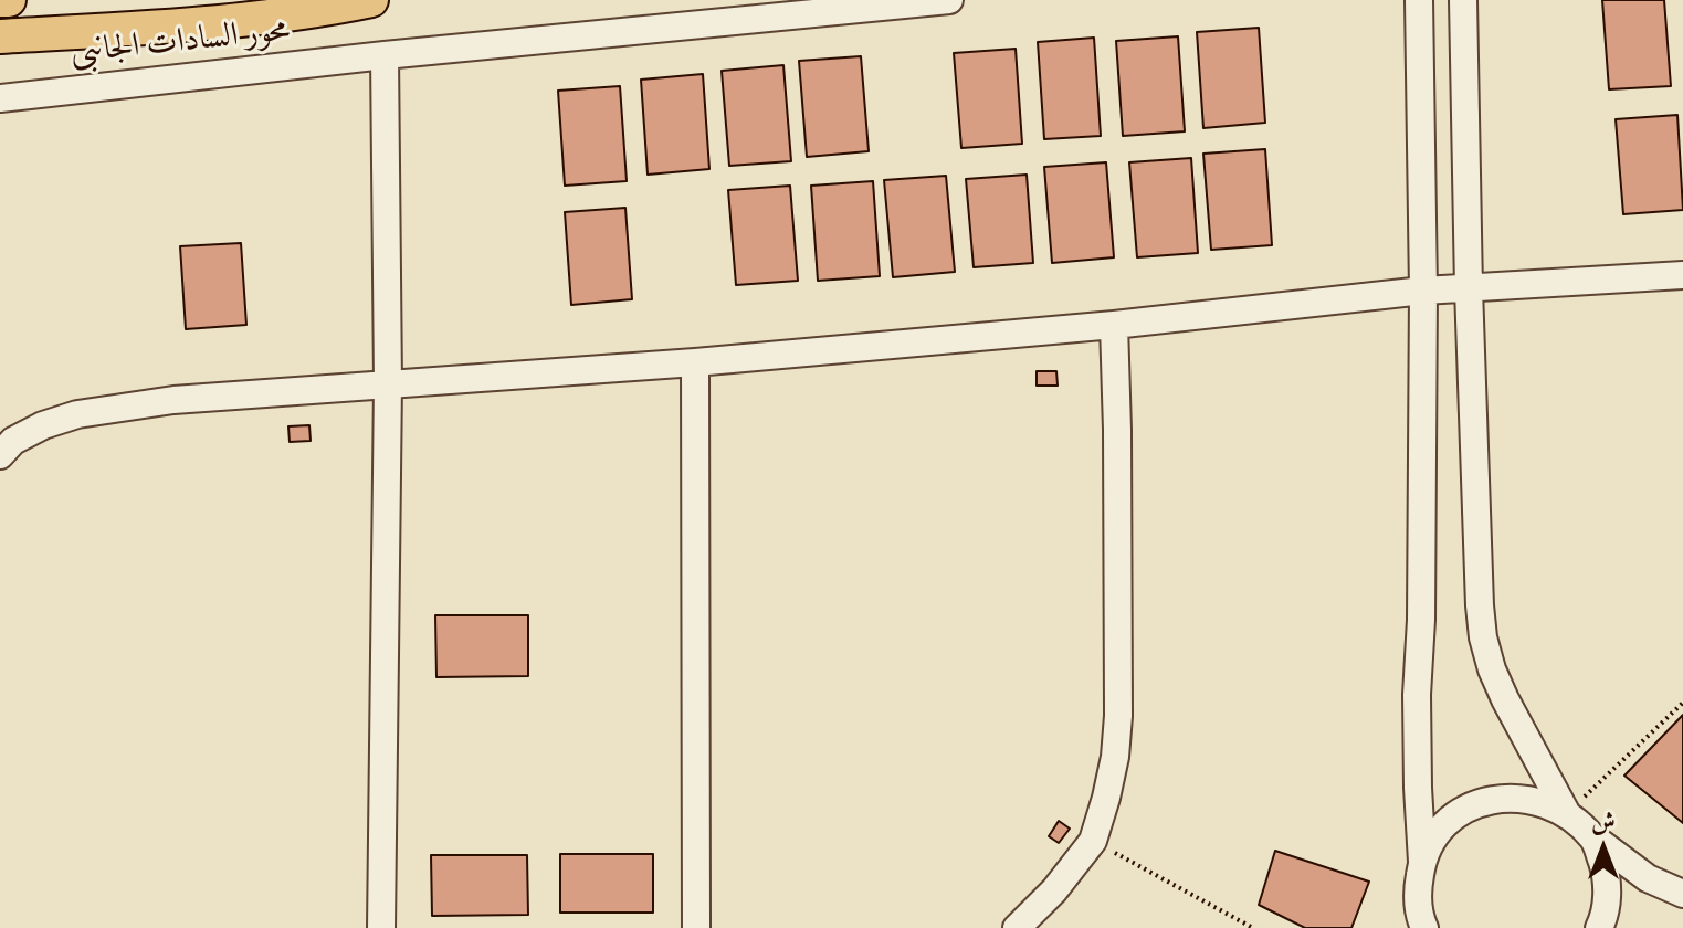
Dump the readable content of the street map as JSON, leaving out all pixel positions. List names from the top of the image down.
{
  "streets": {
    "street": ["محور السادات الجانبى"]
  },
  "north": "top"
}
